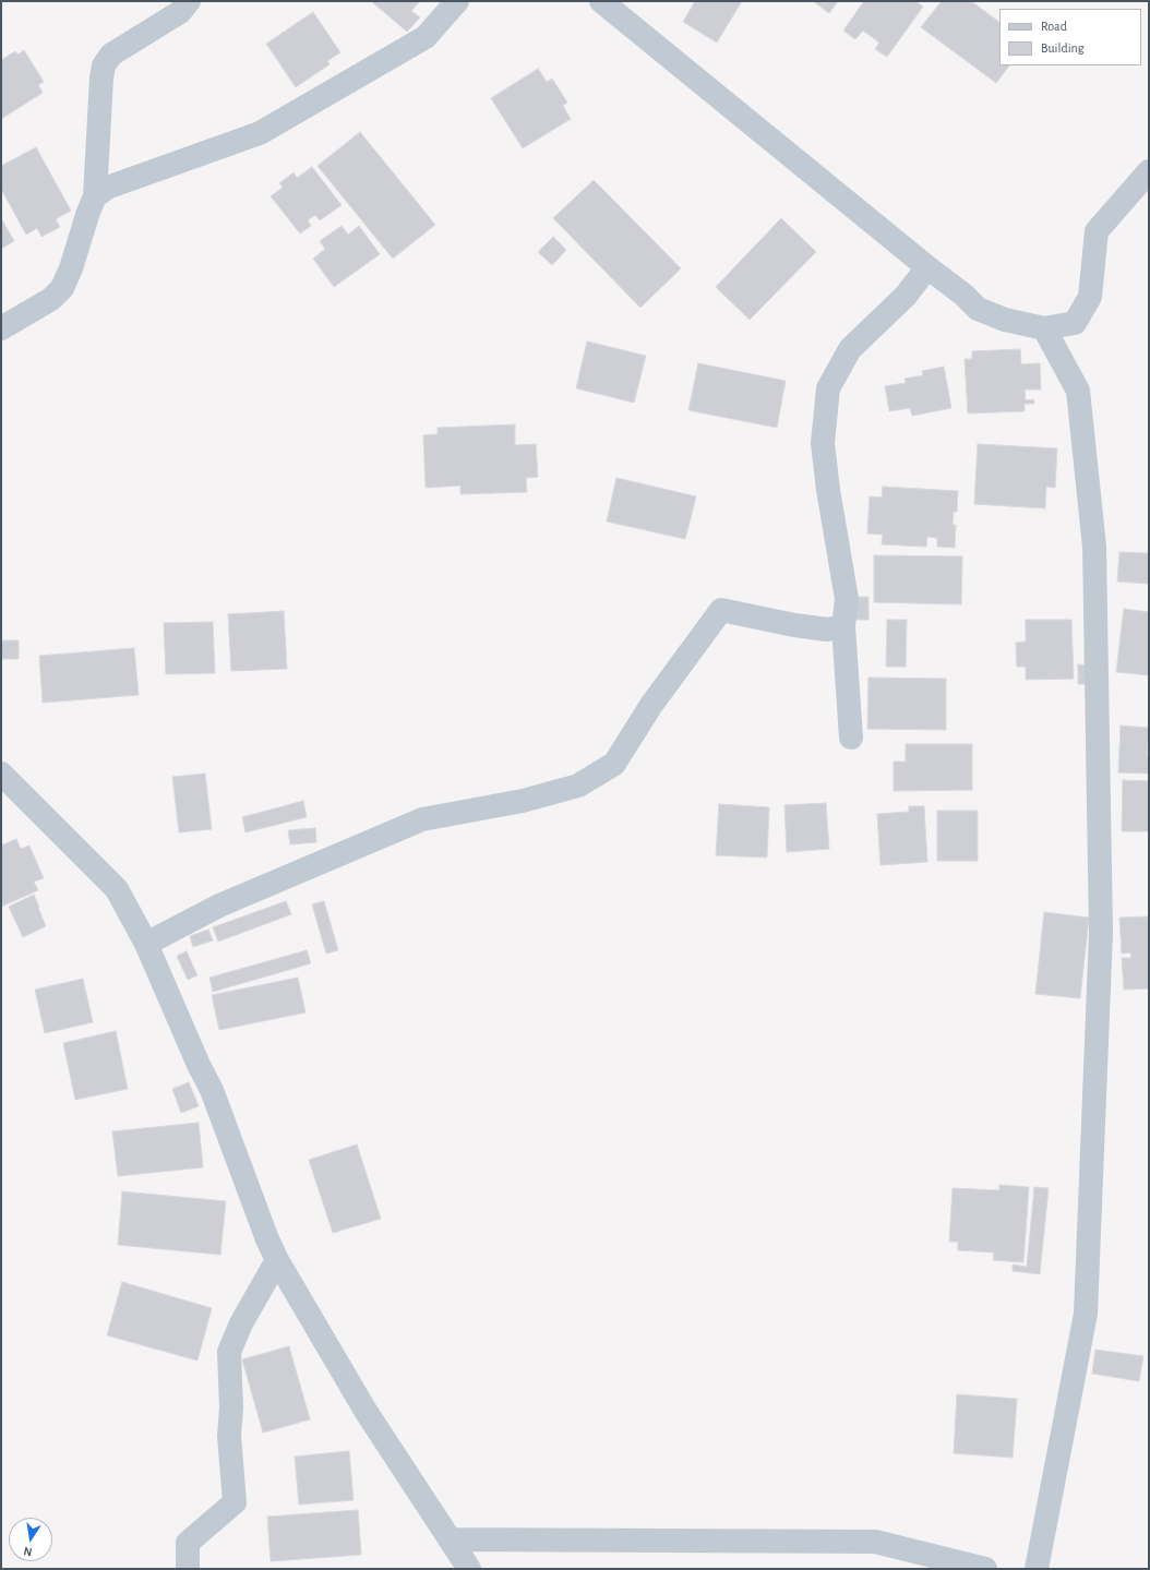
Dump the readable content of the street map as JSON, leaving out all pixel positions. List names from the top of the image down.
{
  "legend": ["Road", "Building"],
  "north": "bottom"
}
